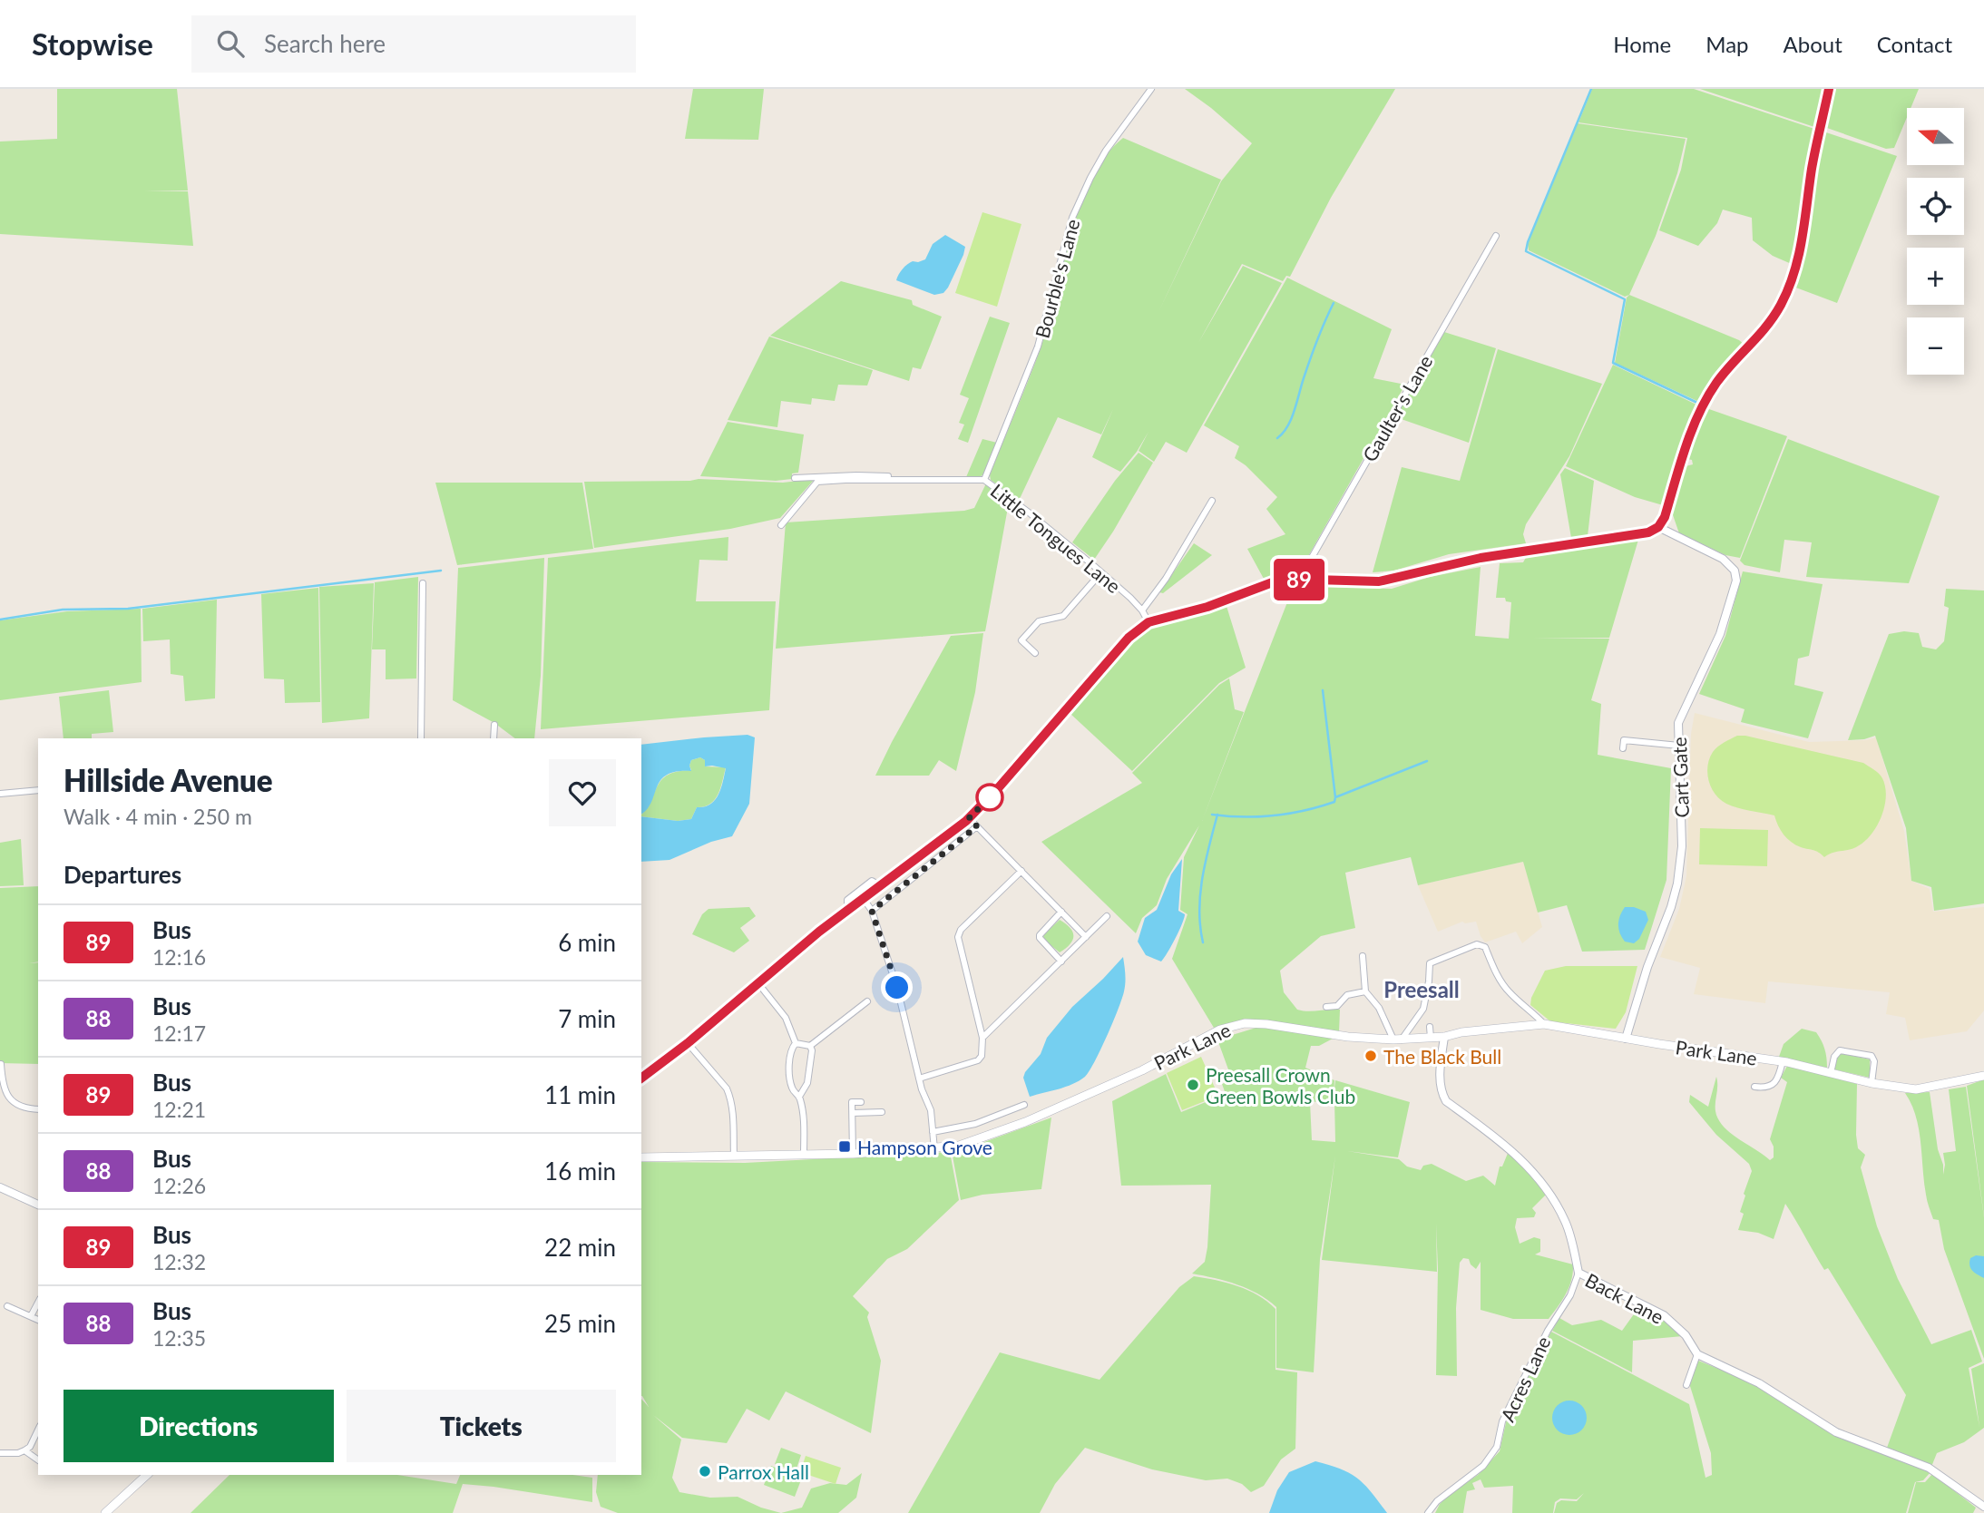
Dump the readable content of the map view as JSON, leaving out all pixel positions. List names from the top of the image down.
{
  "streets": {
    "main road": ["Park Lane"],
    "street": [
      "Bourble's Lane",
      "Gaulter's Lane",
      "Little Tongues Lane",
      "Cart Gate",
      "Back Lane",
      "Acres Lane"
    ]
  },
  "crossings": [
    ["Bourble's Lane", "Little Tongues Lane"],
    ["Cart Gate", "Park Lane"],
    ["Park Lane", "Back Lane"],
    ["Back Lane", "Acres Lane"]
  ],
  "districts": ["Preesall"],
  "places": {
    "other": ["The Black Bull", "Preesall Crown Green Bowls Club", "Parrox Hall"],
    "transit": ["Hampson Grove"]
  },
  "lines": ["bus line 89"],
  "north": "left",
  "page": {
    "header": "Stopwise",
    "search": "Search here",
    "nav": [
      "Home",
      "Map",
      "About",
      "Contact"
    ],
    "on_map": "89",
    "map_buttons": ["+", "−"],
    "heading": [
      ["Hillside Avenue", "Walk · 4 min · 250 m"],
      "Departures"
    ],
    "list": [
      {
        "mark": "89",
        "name": "Bus",
        "note": "12:16",
        "value": "6 min"
      },
      {
        "mark": "88",
        "name": "Bus",
        "note": "12:17",
        "value": "7 min"
      },
      {
        "mark": "89",
        "name": "Bus",
        "note": "12:21",
        "value": "11 min"
      },
      {
        "mark": "88",
        "name": "Bus",
        "note": "12:26",
        "value": "16 min"
      },
      {
        "mark": "89",
        "name": "Bus",
        "note": "12:32",
        "value": "22 min"
      },
      {
        "mark": "88",
        "name": "Bus",
        "note": "12:35",
        "value": "25 min"
      }
    ],
    "buttons": ["Directions", "Tickets"]
  }
}
